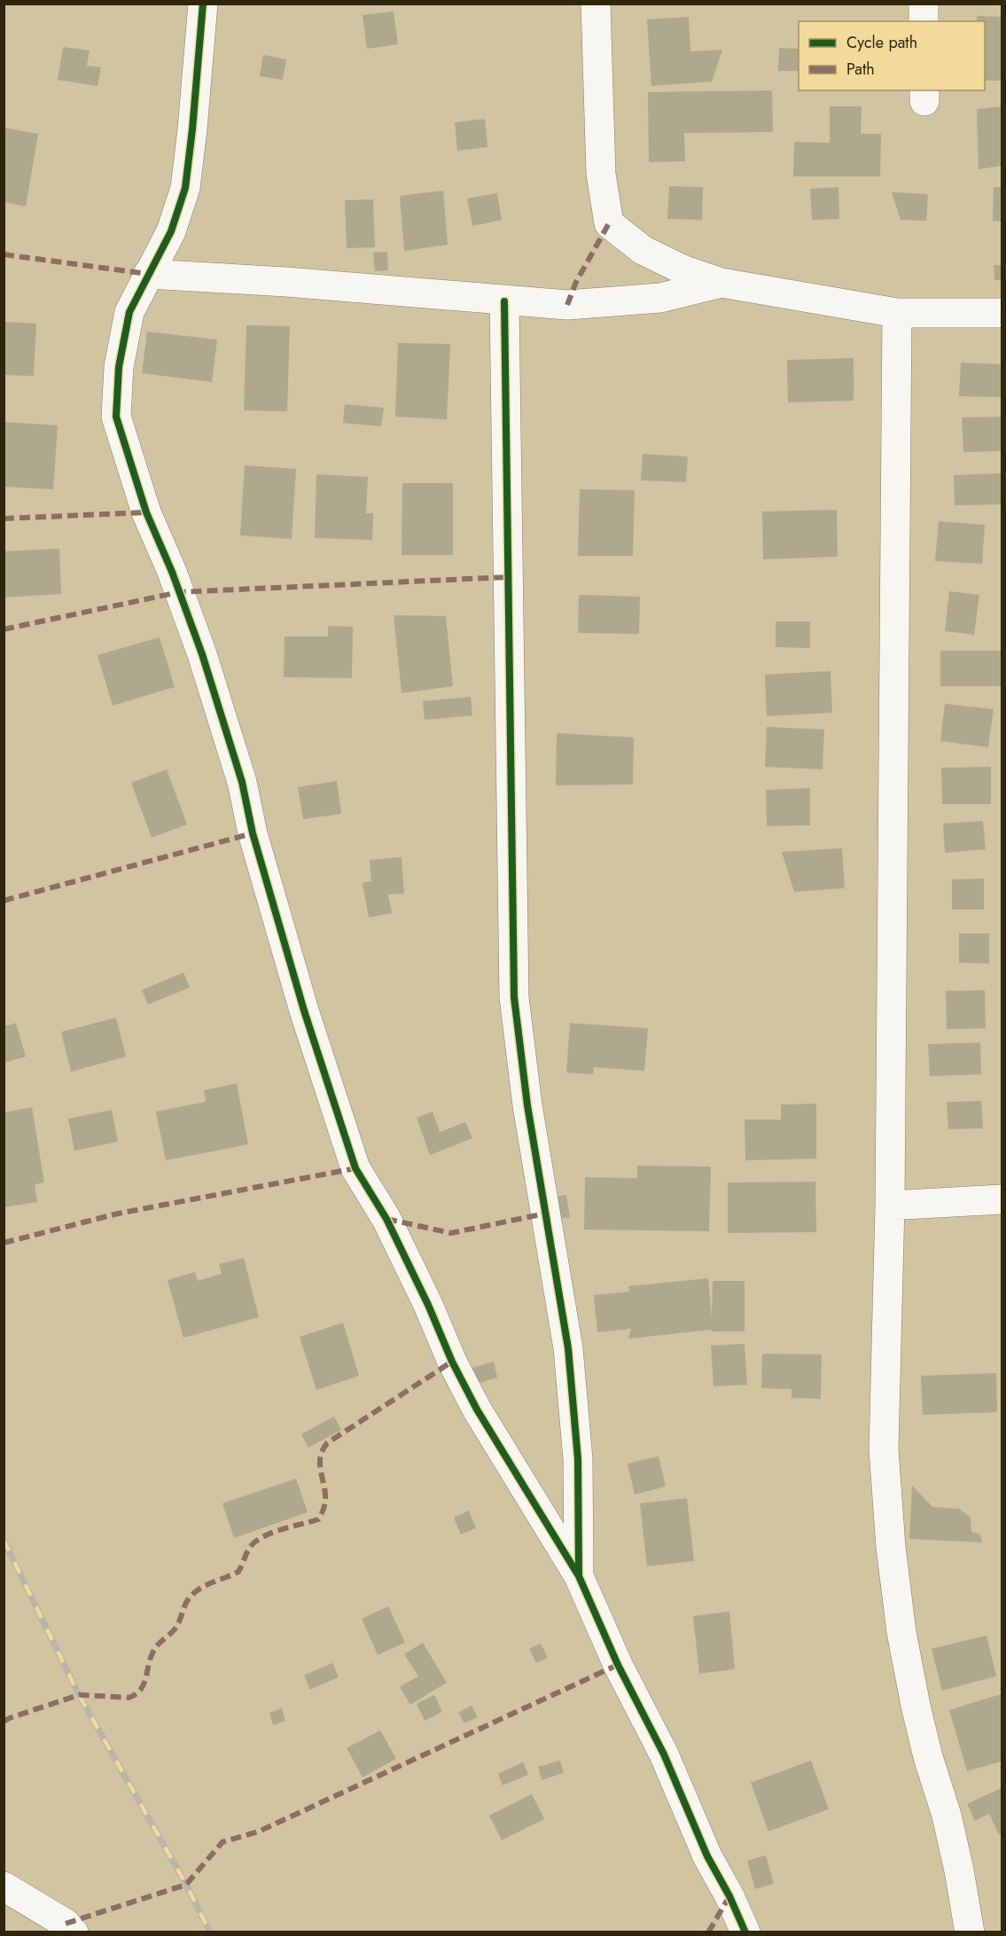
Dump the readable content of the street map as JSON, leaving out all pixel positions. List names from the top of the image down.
{
  "legend": ["Cycle path", "Path"]
}
